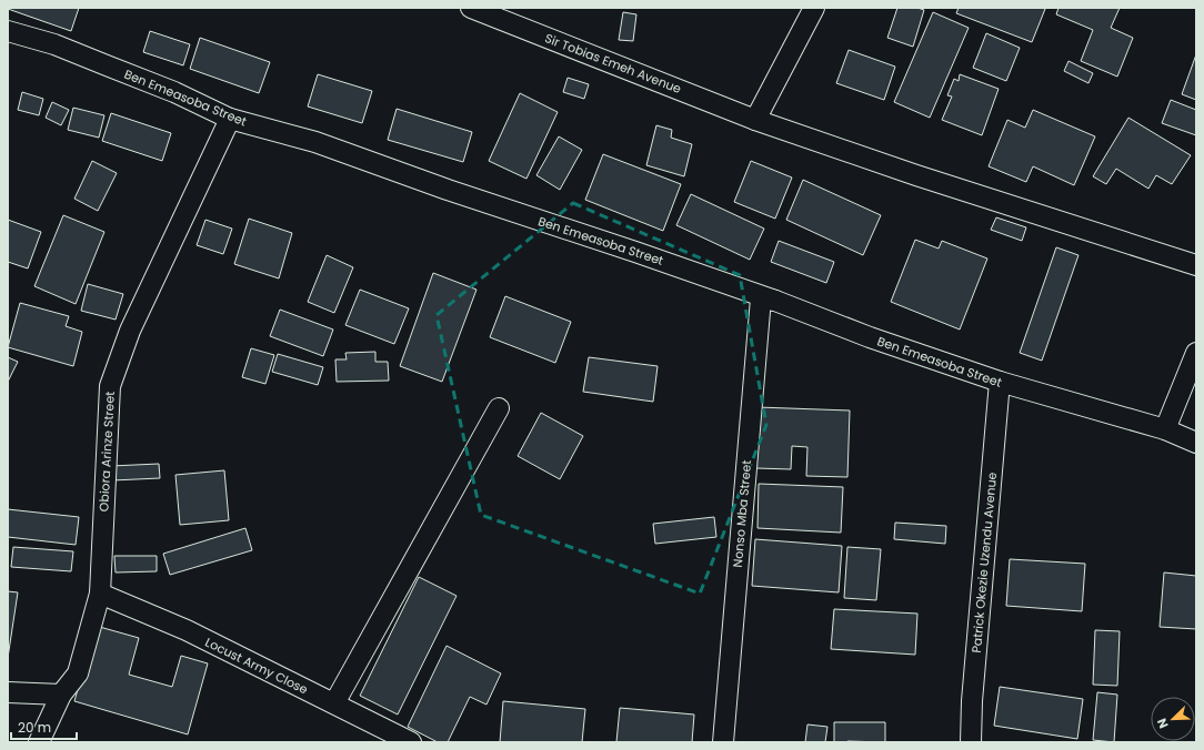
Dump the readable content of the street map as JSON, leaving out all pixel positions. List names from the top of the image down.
{
  "streets": {
    "street": [
      "Sir Tobias Emeh Avenue",
      "Ben Emeasoba Street",
      "Obiora Arinze Street",
      "Nonso Mba Street",
      "Patrick Okezie Uzendu Avenue",
      "Locust Army Close"
    ]
  },
  "crossings": [
    ["Ben Emeasoba Street", "Obiora Arinze Street"],
    ["Ben Emeasoba Street", "Nonso Mba Street"],
    ["Ben Emeasoba Street", "Patrick Okezie Uzendu Avenue"],
    ["Obiora Arinze Street", "Locust Army Close"]
  ],
  "scale_bar": "20 m",
  "north": "bottom left"
}
